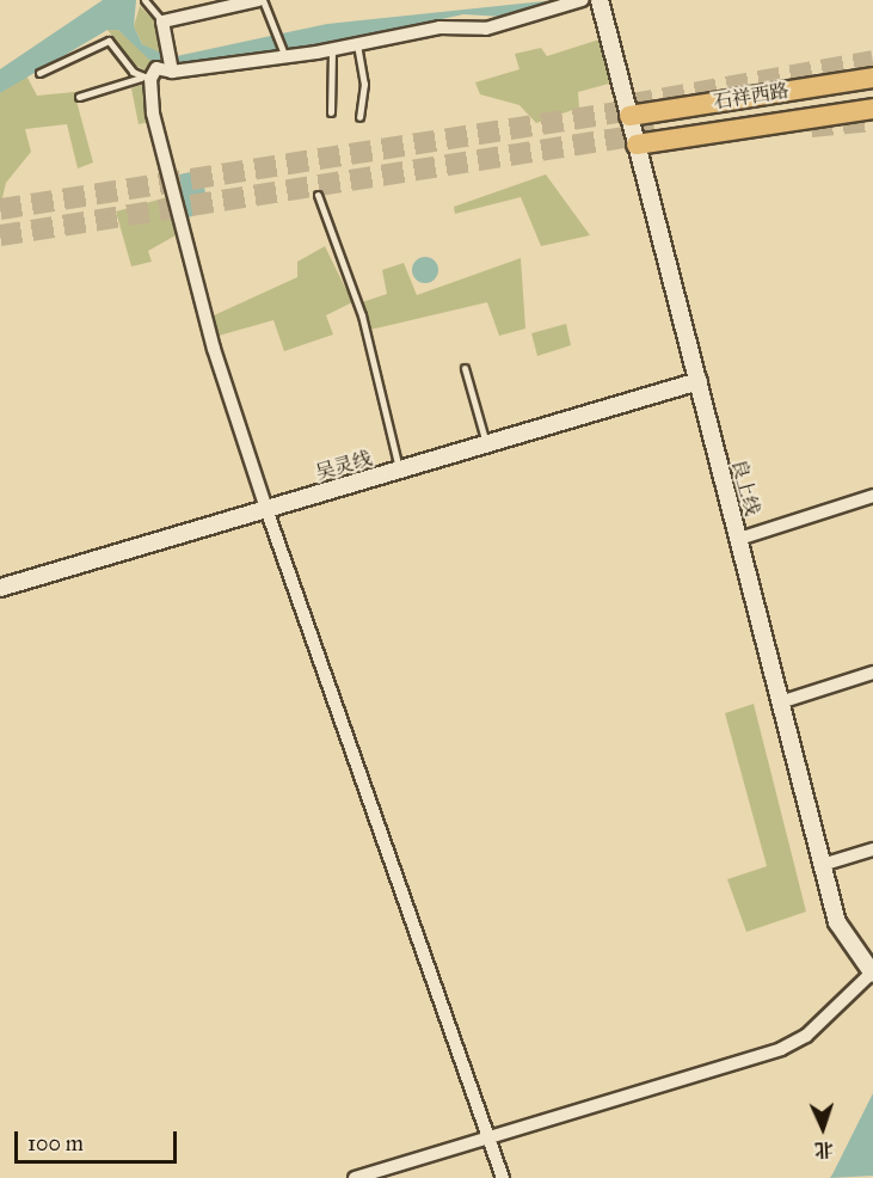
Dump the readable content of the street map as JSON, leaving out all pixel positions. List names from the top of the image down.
{
  "streets": {
    "main road": ["石祥西路"],
    "street": ["吴灵线", "良上线"]
  },
  "crossings": [
    ["石祥西路", "良上线"],
    ["吴灵线", "良上线"]
  ],
  "scale_bar": "100 m",
  "north": "bottom"
}
